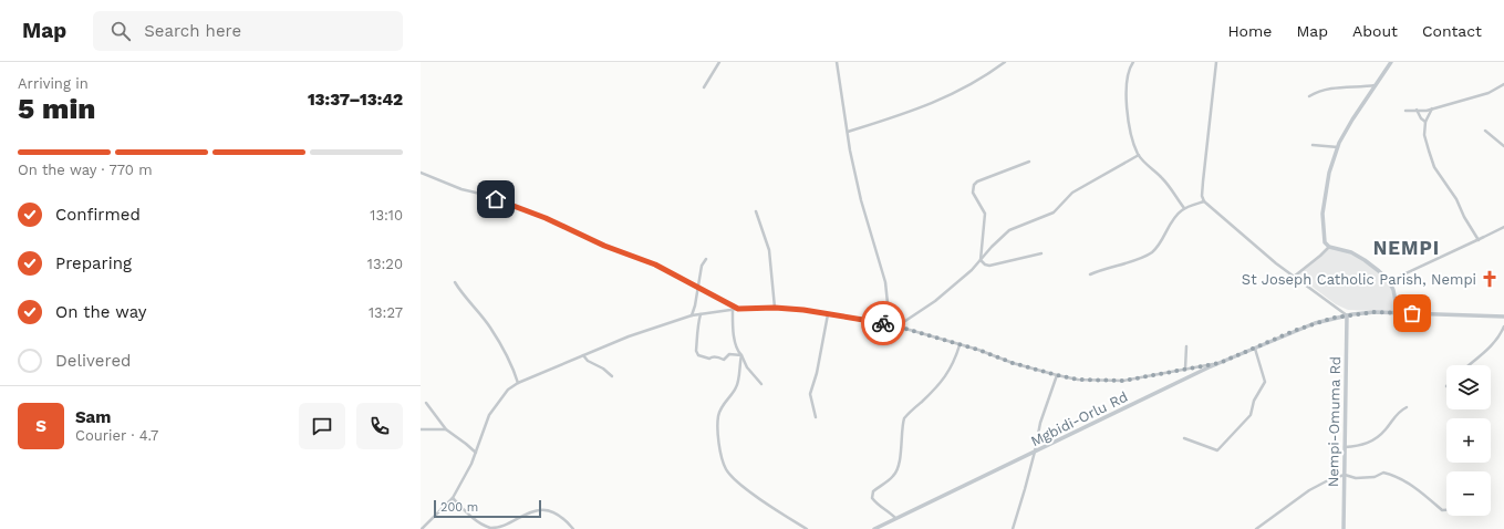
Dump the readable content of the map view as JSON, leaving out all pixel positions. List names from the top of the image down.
{
  "streets": {
    "main road": ["Mgbidi-Orlu Rd", "Nempi-Omuma Rd"]
  },
  "crossings": [
    ["Mgbidi-Orlu Rd", "Nempi-Omuma Rd"]
  ],
  "districts": ["NEMPI"],
  "places": {
    "church": ["St Joseph Catholic Parish, Nempi"]
  },
  "scale_bar": "200 m",
  "page": {
    "header": "Map",
    "search": "Search here",
    "nav": [
      "Home",
      "Map",
      "About",
      "Contact"
    ],
    "heading": ["5 min", "Arriving in", "13:37–13:42"],
    "panel": ["Sam", "Courier · 4.7"],
    "bar": "On the way · 770 m",
    "list": [
      ["Confirmed", "13:10"],
      ["Preparing", "13:20"],
      ["On the way", "13:27"],
      "Delivered"
    ],
    "map_buttons": ["+", "−"],
    "round": "S",
    "scale": "200 m"
  }
}
